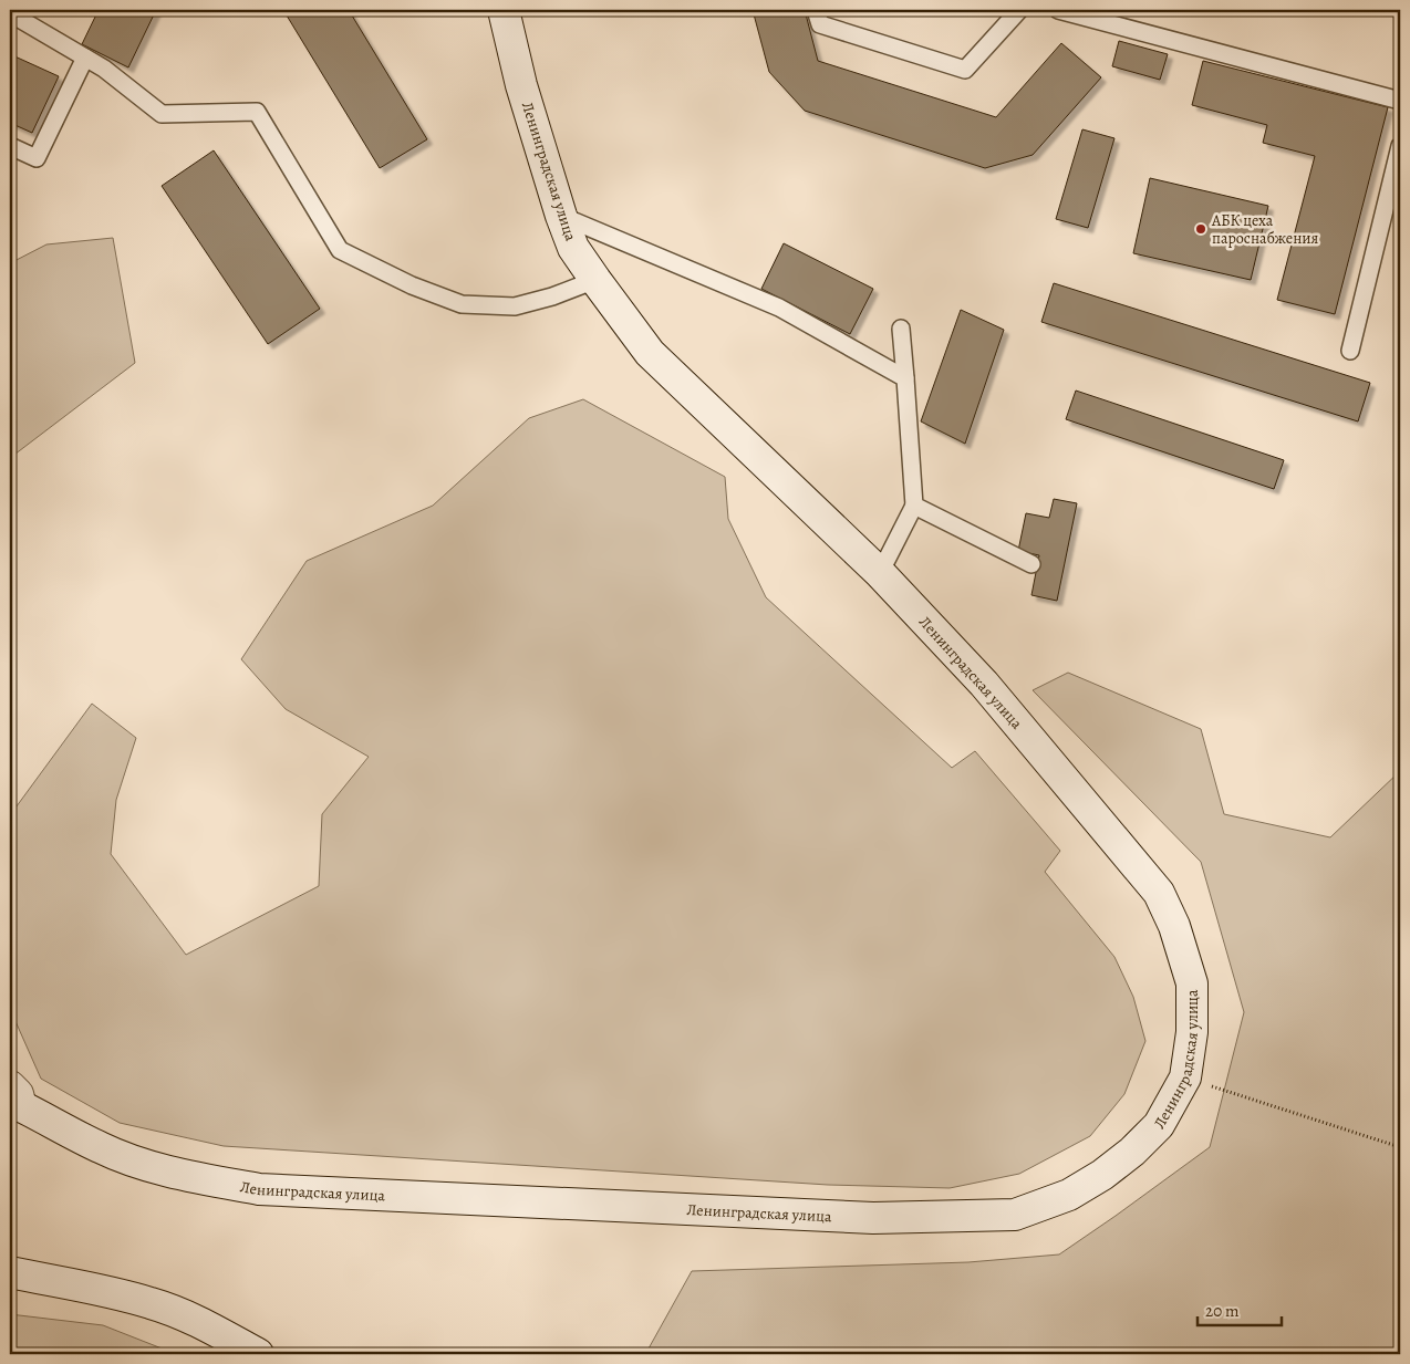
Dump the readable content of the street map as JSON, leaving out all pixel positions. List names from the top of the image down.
{
  "streets": {
    "street": ["Ленинградская улица"]
  },
  "places": ["АБК цеха пароснабжения"],
  "scale_bar": "20 m"
}
